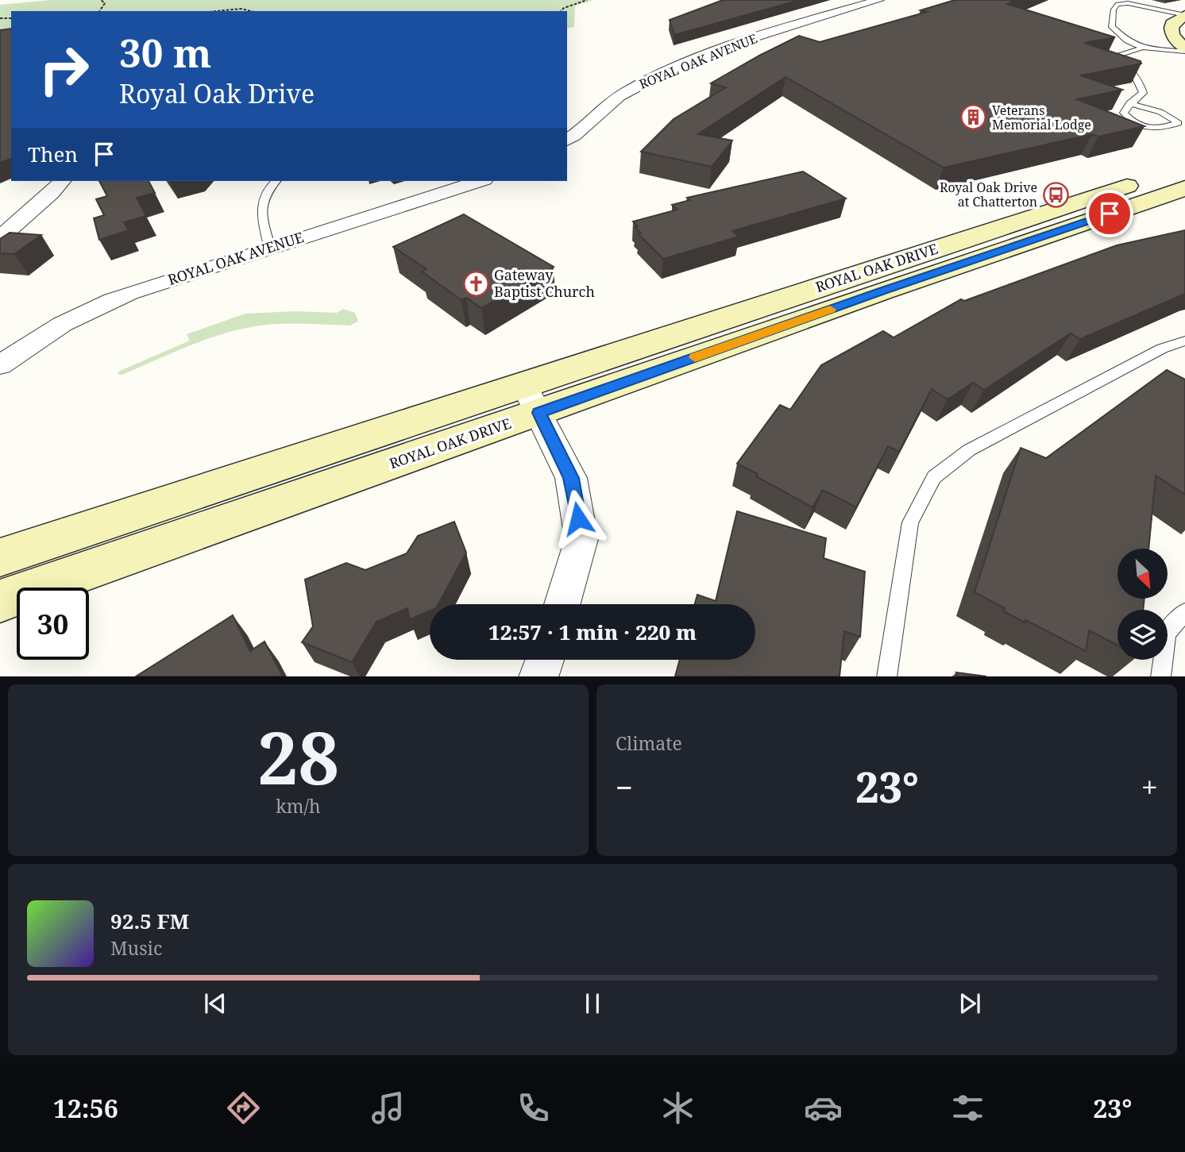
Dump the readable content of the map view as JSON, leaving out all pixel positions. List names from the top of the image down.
{
  "streets": {
    "main road": ["ROYAL OAK DRIVE"],
    "street": ["ROYAL OAK AVENUE"]
  },
  "places": {
    "building": ["Veterans Memorial Lodge"],
    "bus stop": ["Royal Oak Drive at Chatterton"],
    "church": ["Gateway Baptist Church"]
  },
  "north": "bottom right",
  "page": {
    "turn": ["30 m", "Royal Oak Drive"],
    "then": "Then",
    "limit": "30",
    "trip": "12:57 · 1 min · 220 m",
    "tile": [
      ["28", "km/h"],
      "Climate"
    ],
    "heat": ["−", "23°", "+"],
    "song": ["92.5 FM", "Music"],
    "tabs": ["12:56", "23°"]
  }
}
